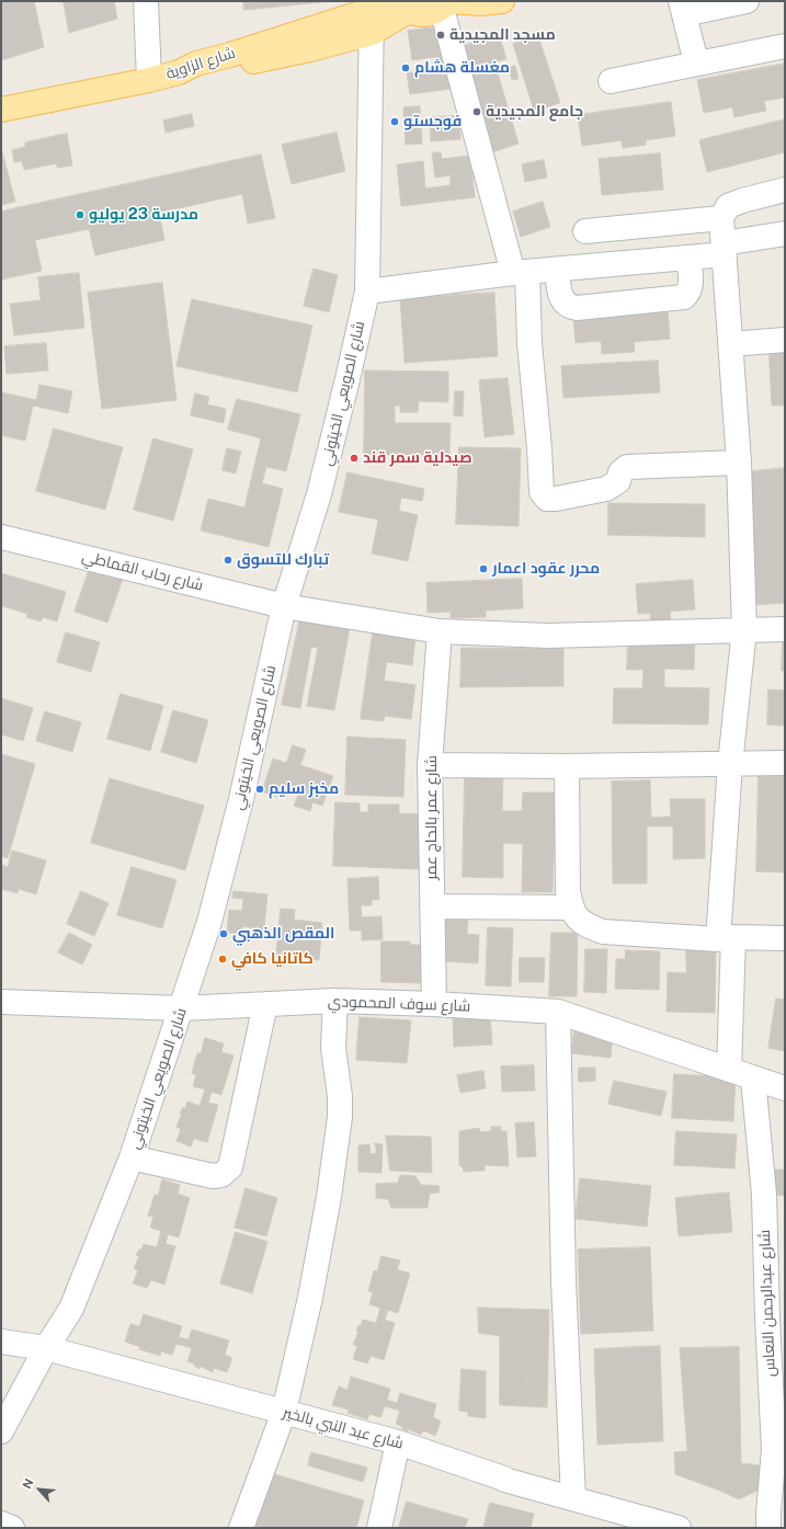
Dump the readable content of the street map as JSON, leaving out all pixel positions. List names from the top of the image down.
{
  "streets": {
    "main road": ["شارع الزاوية"],
    "street": [
      "شارع الصويعي الخيتوني",
      "شارع رحاب القماطي",
      "شارع عمر بالحاج عمر",
      "شارع سوف المحمودي",
      "شارع عبدالرحمن النعاس",
      "شارع عبد النبي بالخير"
    ]
  },
  "crossings": [
    ["شارع الزاوية", "شارع الصويعي الخيتوني"],
    ["شارع الصويعي الخيتوني", "شارع رحاب القماطي"],
    ["شارع الصويعي الخيتوني", "شارع سوف المحمودي"],
    ["شارع الصويعي الخيتوني", "شارع عبد النبي بالخير"],
    ["شارع رحاب القماطي", "شارع عمر بالحاج عمر"],
    ["شارع عمر بالحاج عمر", "شارع سوف المحمودي"],
    ["شارع سوف المحمودي", "شارع عبدالرحمن النعاس"]
  ],
  "places": [
    "مسجد المجيدية",
    "مغسلة هشام",
    "جامع المجيدية",
    "فوجستو",
    "مدرسة 23 يوليو",
    "صيدلية سمر قند",
    "تبارك للتسوق",
    "محرر عقود اعمار",
    "مخبز سليم",
    "المقص الذهبي",
    "كاتانيا كافي"
  ],
  "north": "top left"
}
